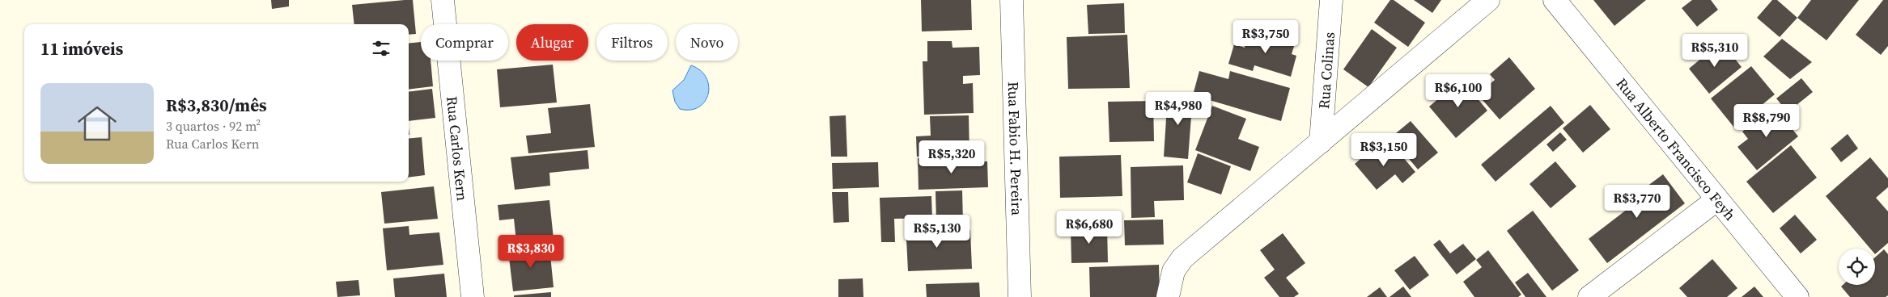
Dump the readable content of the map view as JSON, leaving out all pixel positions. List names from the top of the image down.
{
  "streets": {
    "street": [
      "Rua Colinas",
      "Rua Carlos Kern",
      "Rua Fabio H. Pereira",
      "Rua Alberto Francisco Feyh"
    ]
  },
  "page": {
    "price": [
      "R$3,750",
      "R$5,310",
      "R$6,100",
      "R$4,980",
      "R$8,790",
      "R$3,150",
      "R$5,320",
      "R$3,770",
      "R$6,680",
      "R$5,130",
      "R$3,830"
    ],
    "chip": [
      "Comprar",
      "Alugar",
      "Filtros",
      "Novo"
    ],
    "heading": "11 imóveis",
    "list": [
      {
        "name": "R$3,830/mês",
        "note": "3 quartos · 92 m² · Rua Carlos Kern"
      }
    ]
  }
}
